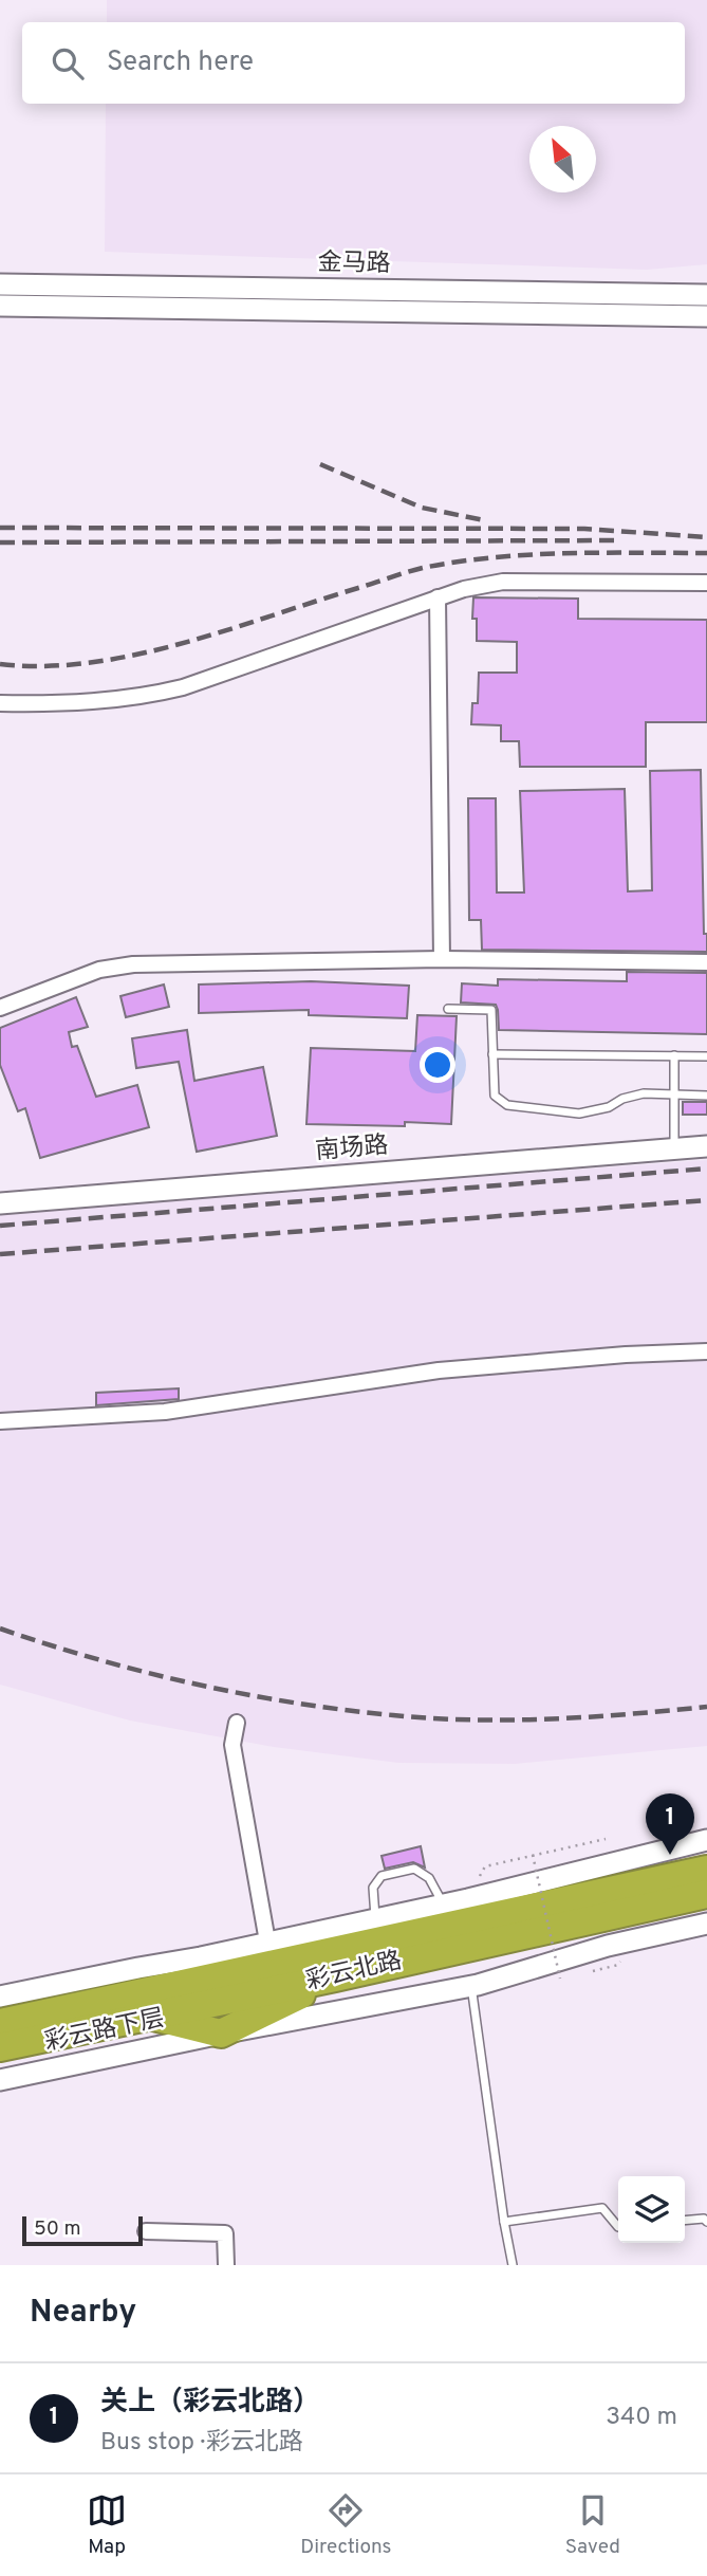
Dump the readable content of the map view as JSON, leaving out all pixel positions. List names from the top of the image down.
{
  "streets": {
    "highway": ["彩云北路"],
    "street": ["金马路", "南场路", "彩云路下层"]
  },
  "scale_bar": "50 m",
  "north": "top left",
  "page": {
    "search": "Search here",
    "pins": "1",
    "scale": "50 m",
    "heading": "Nearby",
    "list": [
      {
        "mark": "1",
        "name": "关上（彩云北路）",
        "note": "Bus stop · 彩云北路",
        "value": "340 m"
      }
    ],
    "nav": ["Map", "Directions", "Saved"]
  }
}
